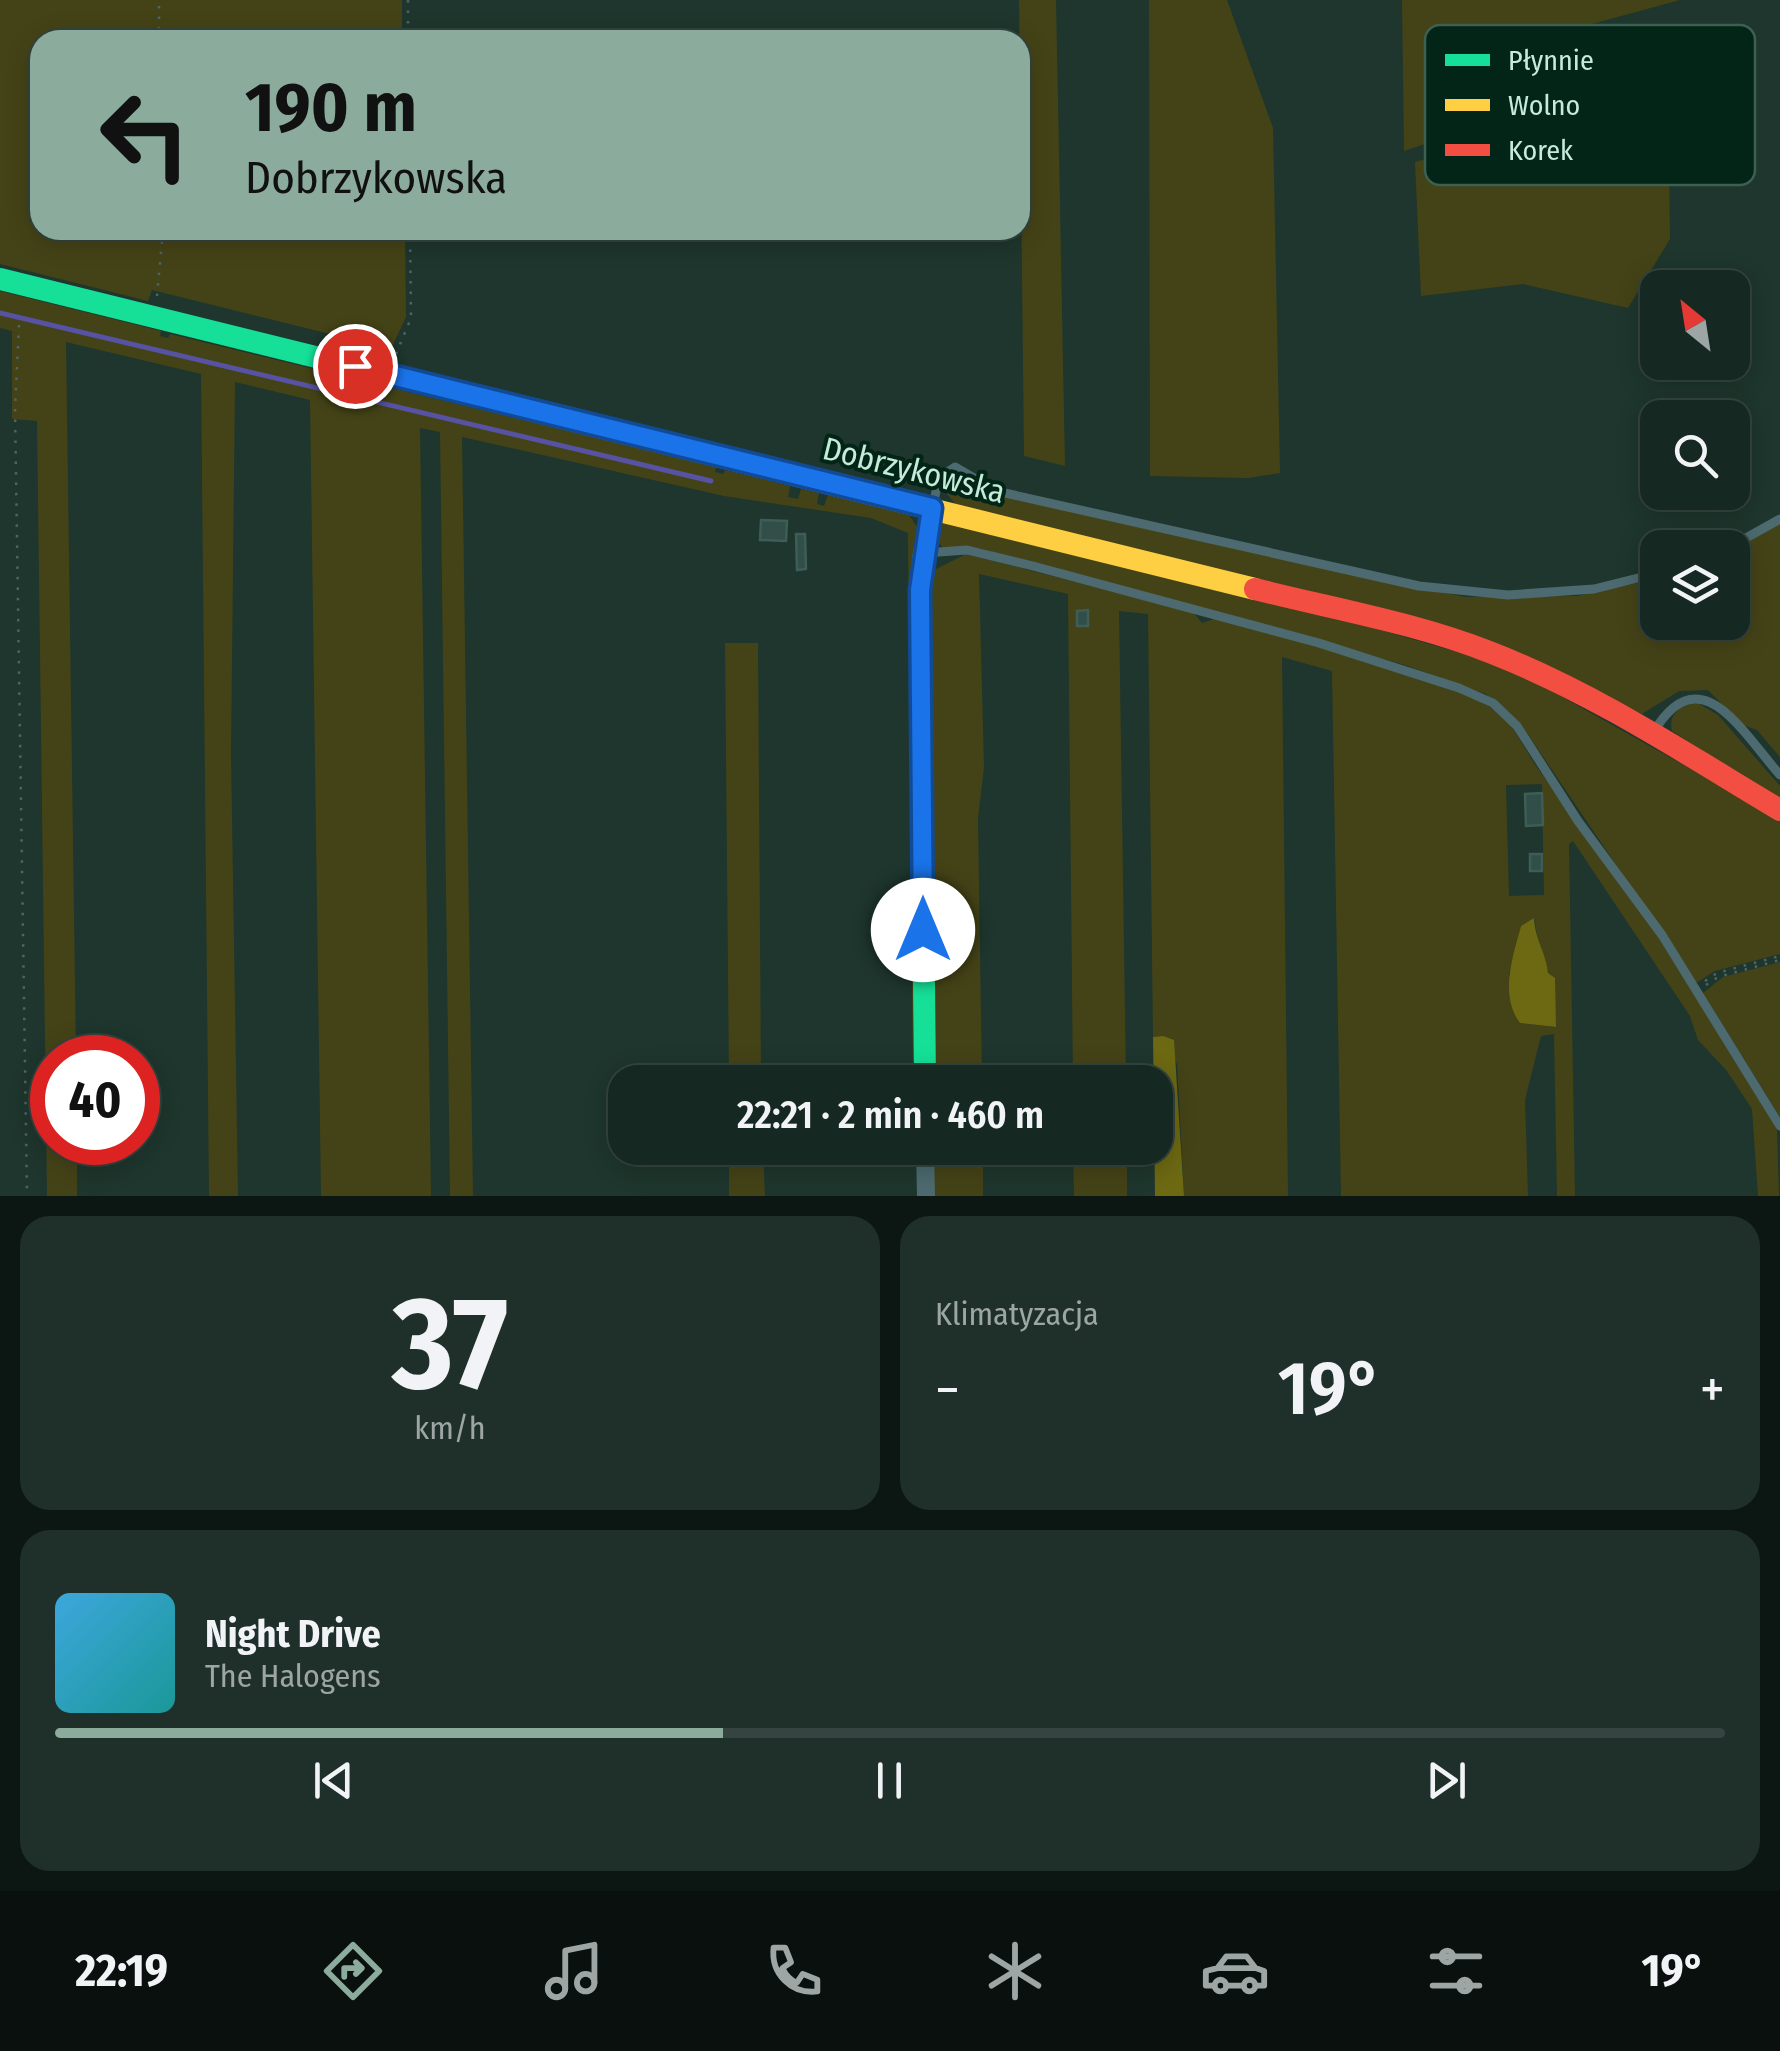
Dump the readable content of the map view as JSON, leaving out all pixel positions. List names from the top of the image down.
{
  "streets": {
    "main road": ["Dobrzykowska"]
  },
  "legend": ["Płynnie", "Wolno", "Korek"],
  "north": "top left",
  "page": {
    "turn": ["190 m", "Dobrzykowska"],
    "limit": "40",
    "trip": "22:21 · 2 min · 460 m",
    "tile": [
      ["37", "km/h"],
      "Klimatyzacja"
    ],
    "heat": ["−", "19°", "+"],
    "song": ["Night Drive", "The Halogens"],
    "tabs": ["22:19", "19°"]
  }
}
